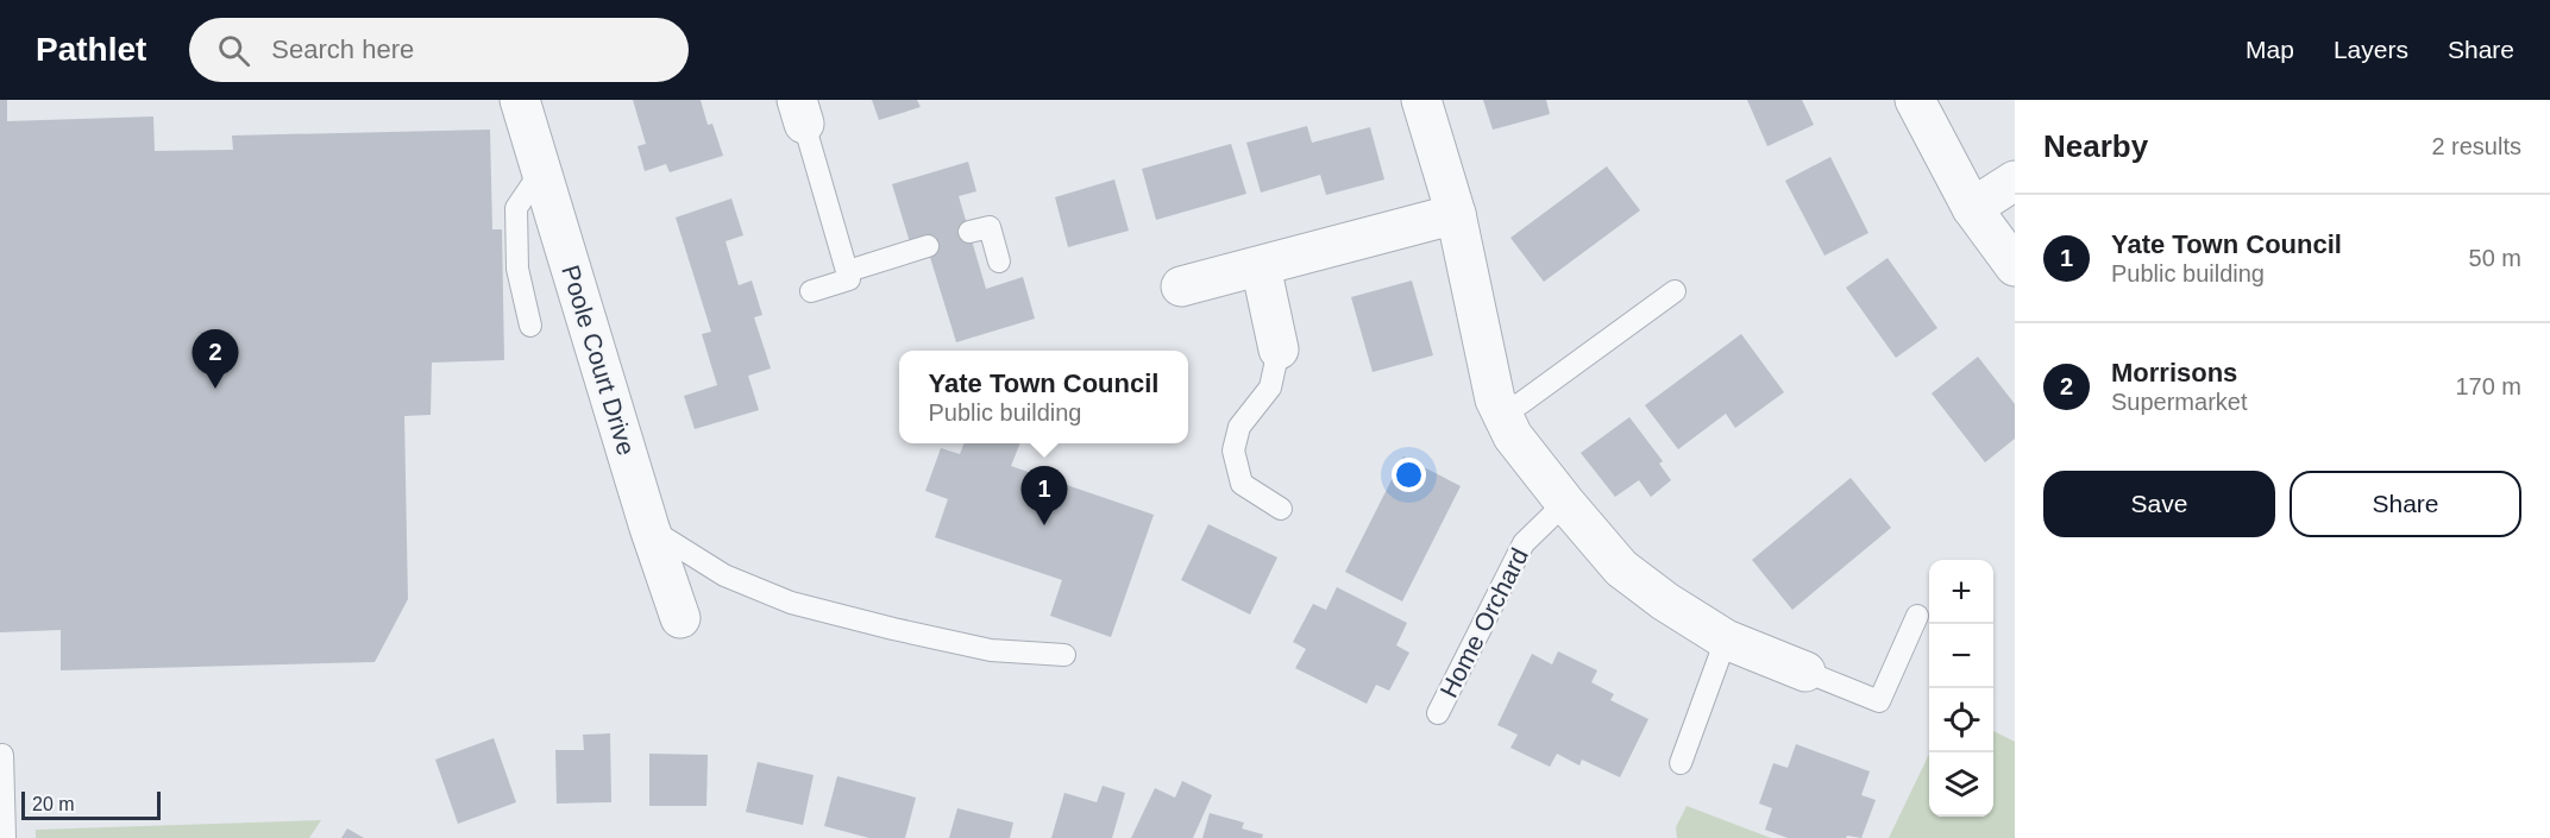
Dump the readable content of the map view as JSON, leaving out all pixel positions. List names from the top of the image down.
{
  "streets": {
    "street": ["Poole Court Drive"],
    "lane": ["Home Orchard"]
  },
  "scale_bar": "20 m",
  "page": {
    "header": "Pathlet",
    "search": "Search here",
    "nav": ["Map", "Layers", "Share"],
    "heading": ["Nearby", "2 results"],
    "list": [
      {
        "mark": "1",
        "name": "Yate Town Council",
        "note": "Public building",
        "value": "50 m"
      },
      {
        "mark": "2",
        "name": "Morrisons",
        "note": "Supermarket",
        "value": "170 m"
      }
    ],
    "pins": ["2", "1"],
    "popup": ["Yate Town Council", "Public building"],
    "buttons": ["Save", "Share"],
    "map_buttons": ["+", "−"],
    "scale": "20 m"
  }
}
